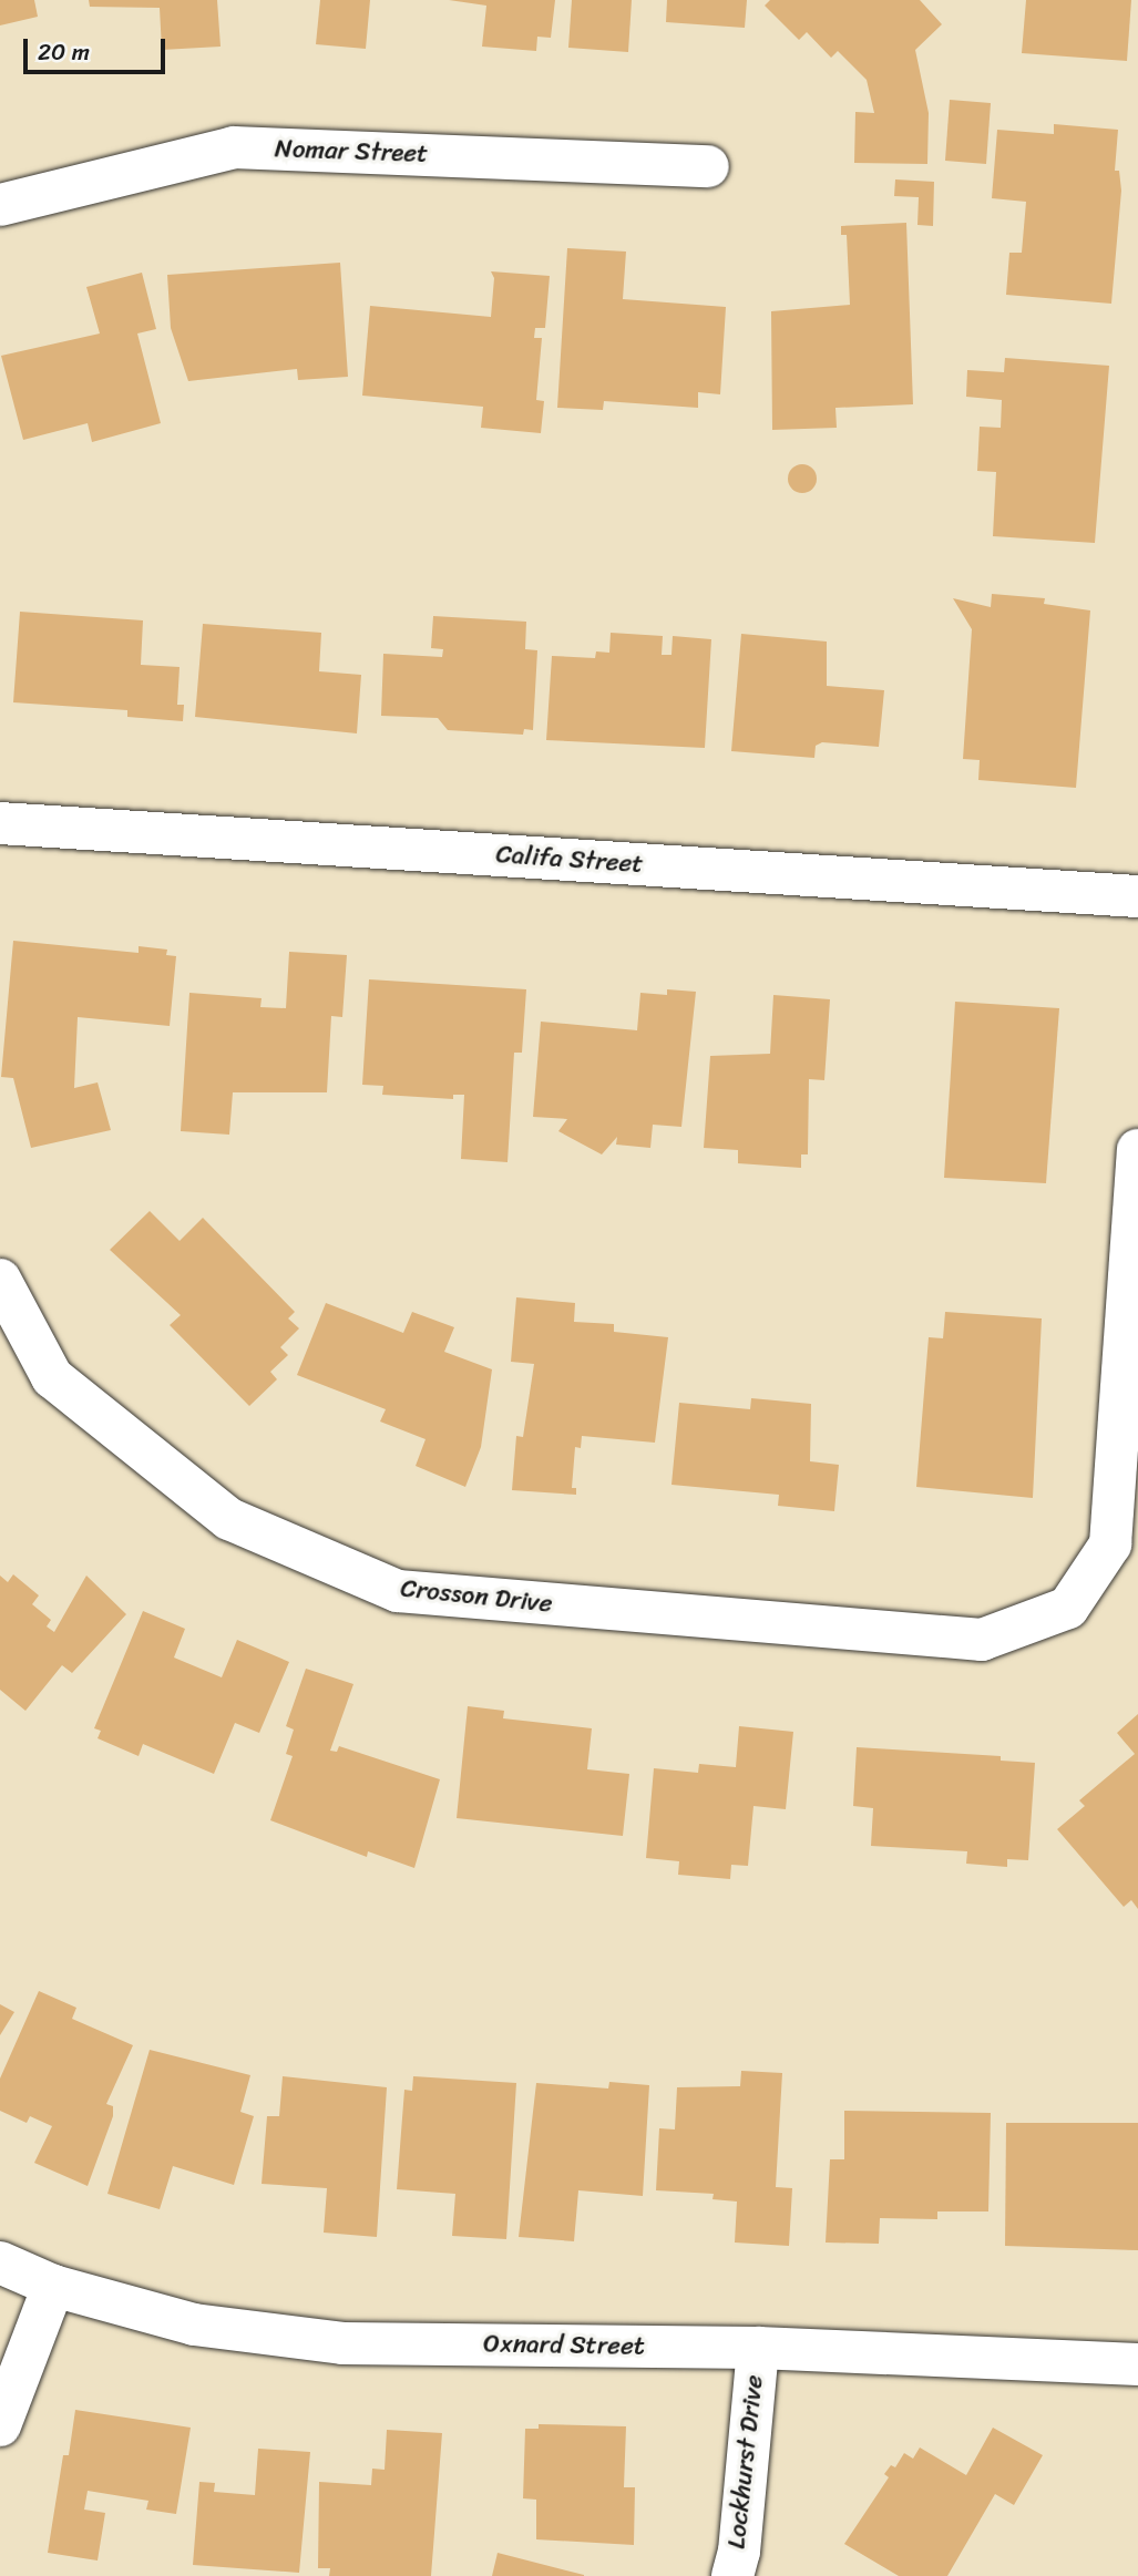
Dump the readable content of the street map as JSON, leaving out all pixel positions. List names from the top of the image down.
{
  "streets": {
    "street": [
      "Nomar Street",
      "Califa Street",
      "Crosson Drive",
      "Oxnard Street",
      "Lockhurst Drive"
    ]
  },
  "crossings": [
    ["Oxnard Street", "Lockhurst Drive"]
  ],
  "scale_bar": "20 m"
}
